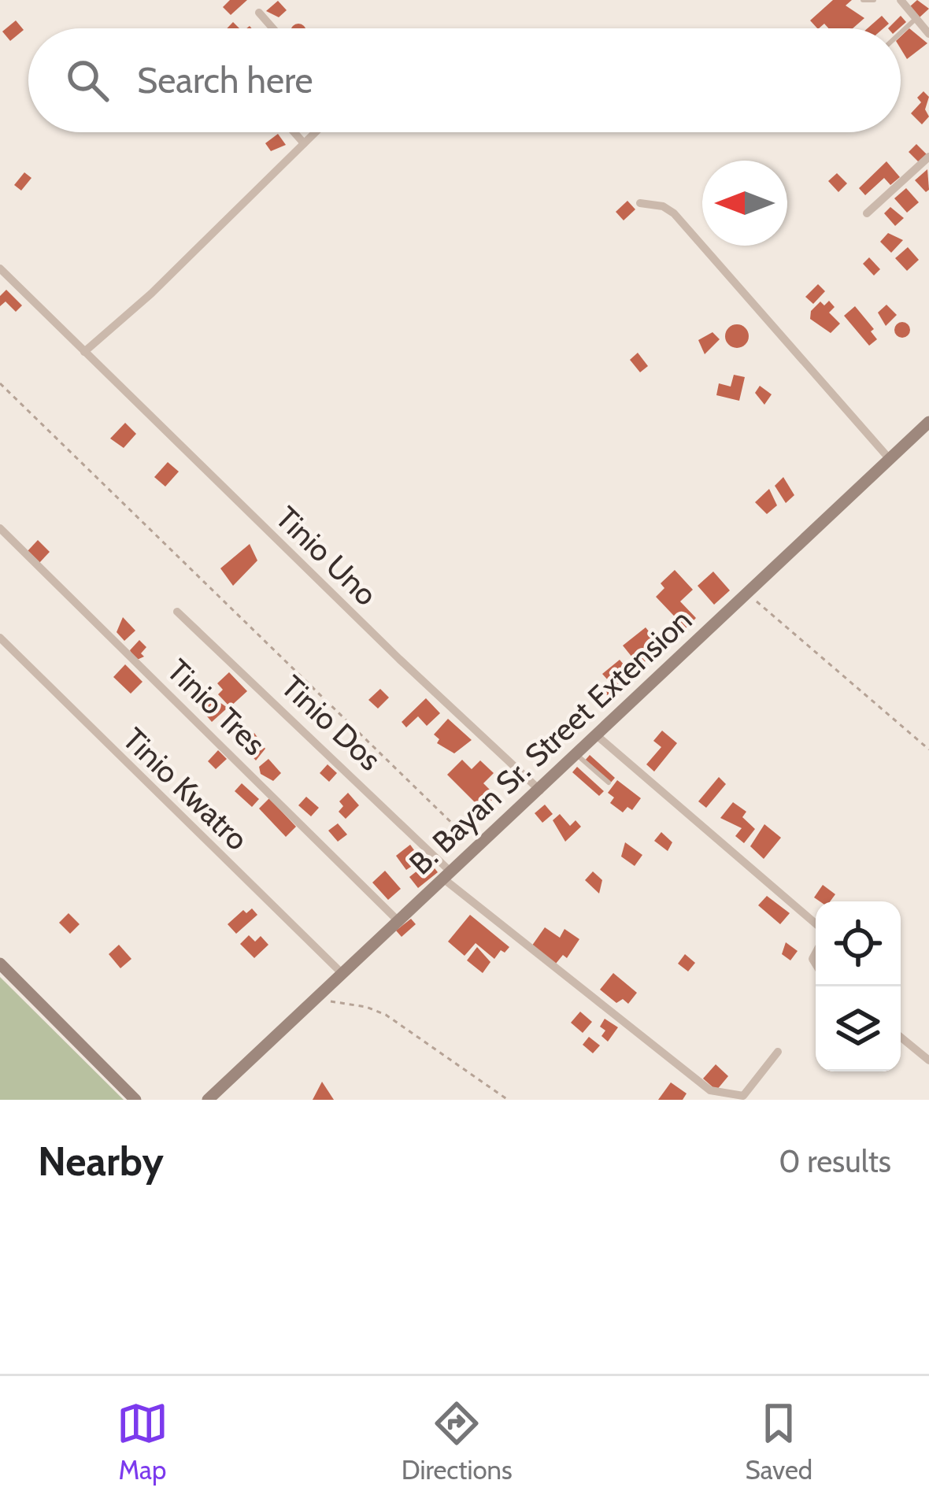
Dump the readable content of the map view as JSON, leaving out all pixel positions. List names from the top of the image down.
{
  "streets": {
    "street": [
      "Tinio Uno",
      "Tinio Tres",
      "Tinio Dos",
      "B. Bayan Sr. Street Extension",
      "Tinio Kwatro"
    ]
  },
  "crossings": [
    ["Tinio Uno", "B. Bayan Sr. Street Extension"],
    ["Tinio Tres", "B. Bayan Sr. Street Extension"],
    ["Tinio Dos", "B. Bayan Sr. Street Extension"],
    ["B. Bayan Sr. Street Extension", "Tinio Kwatro"]
  ],
  "north": "left",
  "page": {
    "search": "Search here",
    "heading": ["Nearby", "0 results"],
    "nav": ["Map", "Directions", "Saved"]
  }
}
